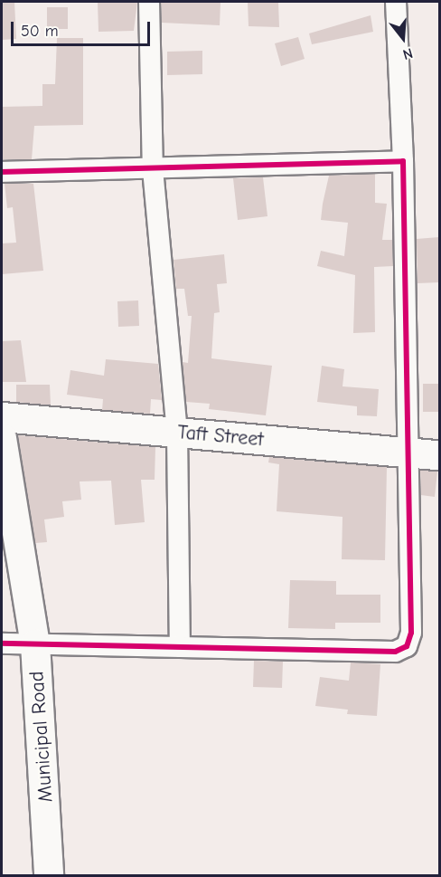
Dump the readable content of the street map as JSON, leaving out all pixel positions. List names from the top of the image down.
{
  "streets": {
    "street": ["Taft Street", "Municipal Road"]
  },
  "scale_bar": "50 m",
  "north": "bottom"
}
